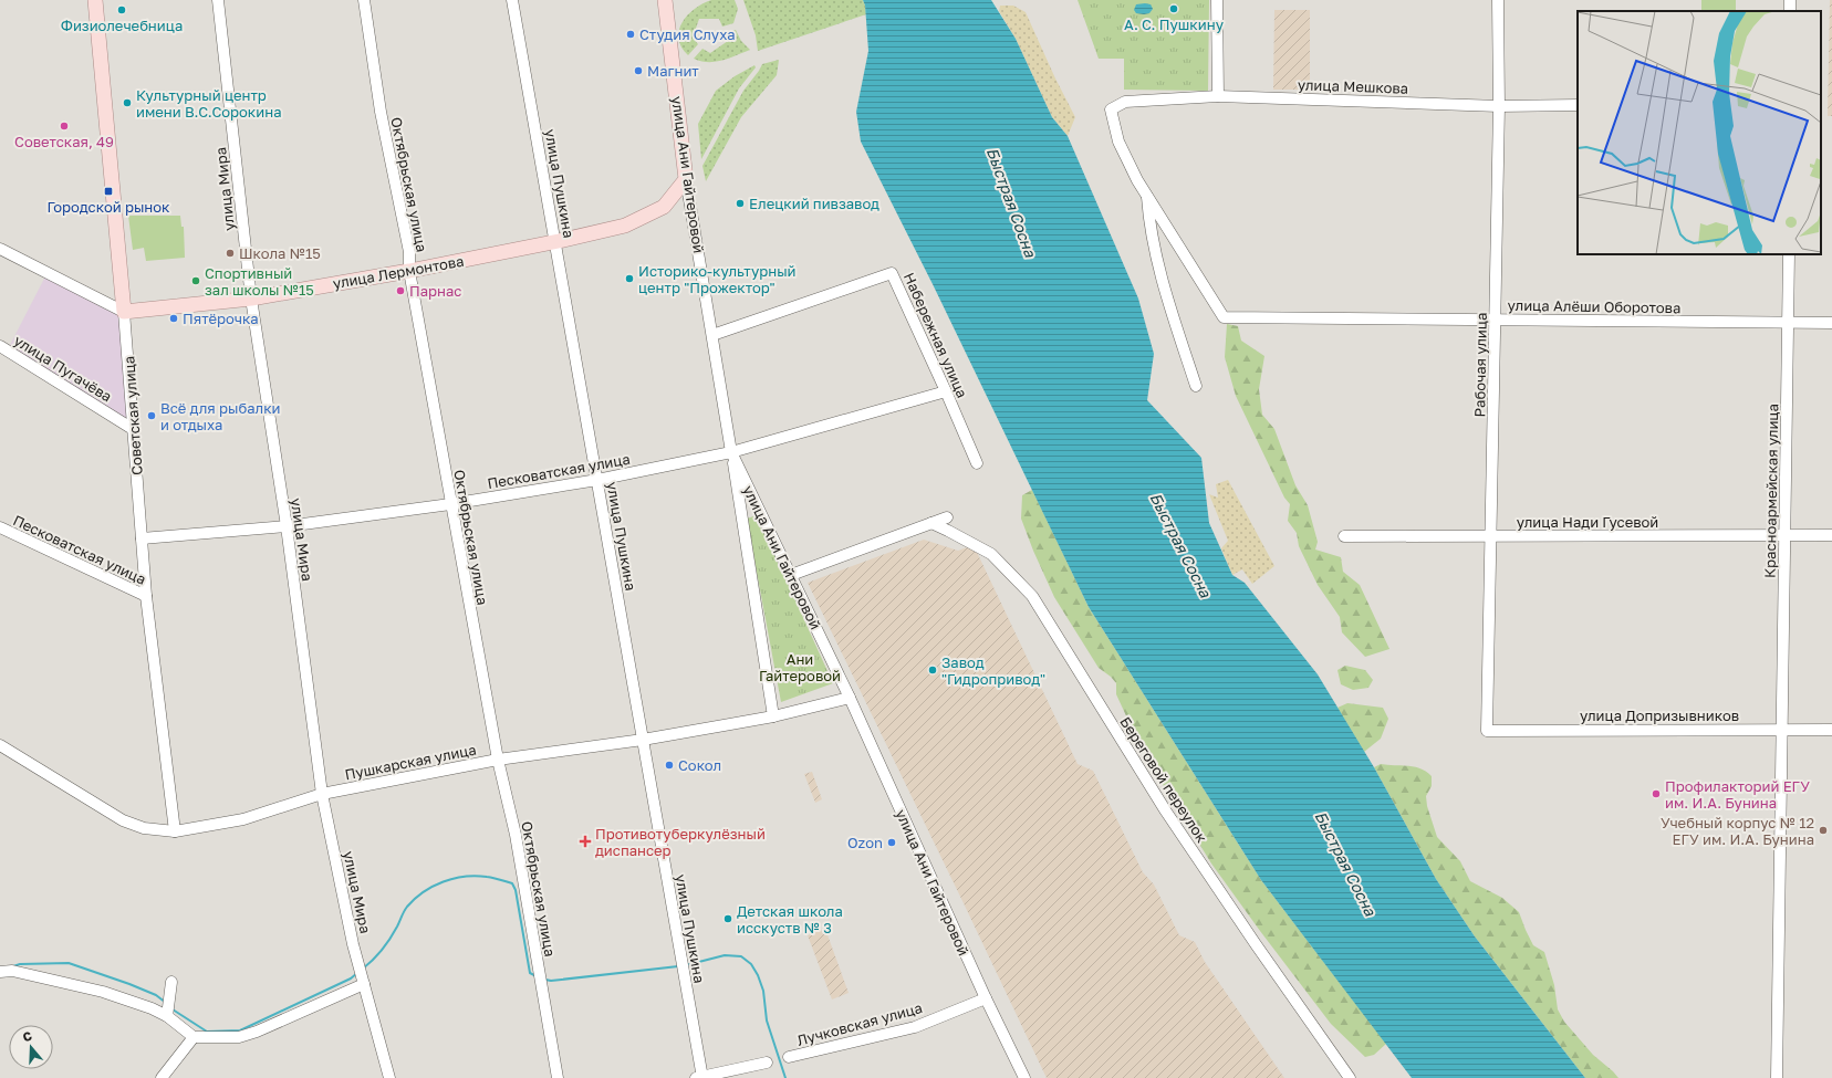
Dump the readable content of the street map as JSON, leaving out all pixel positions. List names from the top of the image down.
{
  "streets": {
    "main road": ["улица Ани Гайтеровой", "улица Лермонтова", "Советская улица"],
    "street": [
      "улица Мешкова",
      "улица Пушкина",
      "Октябрьская улица",
      "улица Мира",
      "улица Алёши Оборотова",
      "Набережная улица",
      "Рабочая улица",
      "улица Пугачёва",
      "Песковатская улица",
      "Красноармейская улица",
      "улица Нади Гусевой",
      "улица Допризывников",
      "Пушкарская улица",
      "Береговой переулок",
      "Лучковская улица"
    ]
  },
  "crossings": [
    ["улица Мешкова", "улица Алёши Оборотова"],
    ["улица Мешкова", "Рабочая улица"],
    ["улица Ани Гайтеровой", "улица Лермонтова"],
    ["улица Ани Гайтеровой", "Набережная улица"],
    ["улица Ани Гайтеровой", "Песковатская улица"],
    ["улица Ани Гайтеровой", "Пушкарская улица"],
    ["улица Ани Гайтеровой", "Лучковская улица"],
    ["улица Пушкина", "улица Лермонтова"],
    ["улица Пушкина", "Песковатская улица"],
    ["улица Пушкина", "Пушкарская улица"],
    ["Октябрьская улица", "улица Лермонтова"],
    ["Октябрьская улица", "Песковатская улица"],
    ["Октябрьская улица", "Пушкарская улица"],
    ["улица Мира", "улица Лермонтова"],
    ["улица Мира", "Песковатская улица"],
    ["улица Мира", "Пушкарская улица"],
    ["улица Лермонтова", "Советская улица"],
    ["улица Алёши Оборотова", "Рабочая улица"],
    ["улица Алёши Оборотова", "Красноармейская улица"],
    ["Набережная улица", "Песковатская улица"],
    ["Рабочая улица", "улица Нади Гусевой"],
    ["Рабочая улица", "улица Допризывников"],
    ["улица Пугачёва", "Советская улица"],
    ["Советская улица", "Песковатская улица"],
    ["Советская улица", "Пушкарская улица"],
    ["Красноармейская улица", "улица Нади Гусевой"],
    ["Красноармейская улица", "улица Допризывников"]
  ],
  "water": ["Быстрая Сосна"],
  "parks": ["Ани Гайтеровой"],
  "places": {
    "other": [
      "А. С. Пушкину",
      "Физиолечебница",
      "Студия Слуха",
      "Магнит",
      "Культурный центр имени В.С.Сорокина",
      "Советская, 49",
      "Елецкий пивзавод",
      "Школа №15",
      "Историко-культурный центр \"Прожектор\"",
      "Спортивный зал школы №15",
      "Парнас",
      "Пятёрочка",
      "Всё для рыбалки и отдыха",
      "Завод \"Гидропривод\"",
      "Сокол",
      "Профилакторий ЕГУ им. И.А. Бунина",
      "Учебный корпус № 12 ЕГУ им. И.А. Бунина",
      "Ozon",
      "Детская школа исскуств № 3"
    ],
    "transit": ["Городской рынок"],
    "health": ["Противотуберкулёзный диспансер"]
  },
  "north": "top"
}
